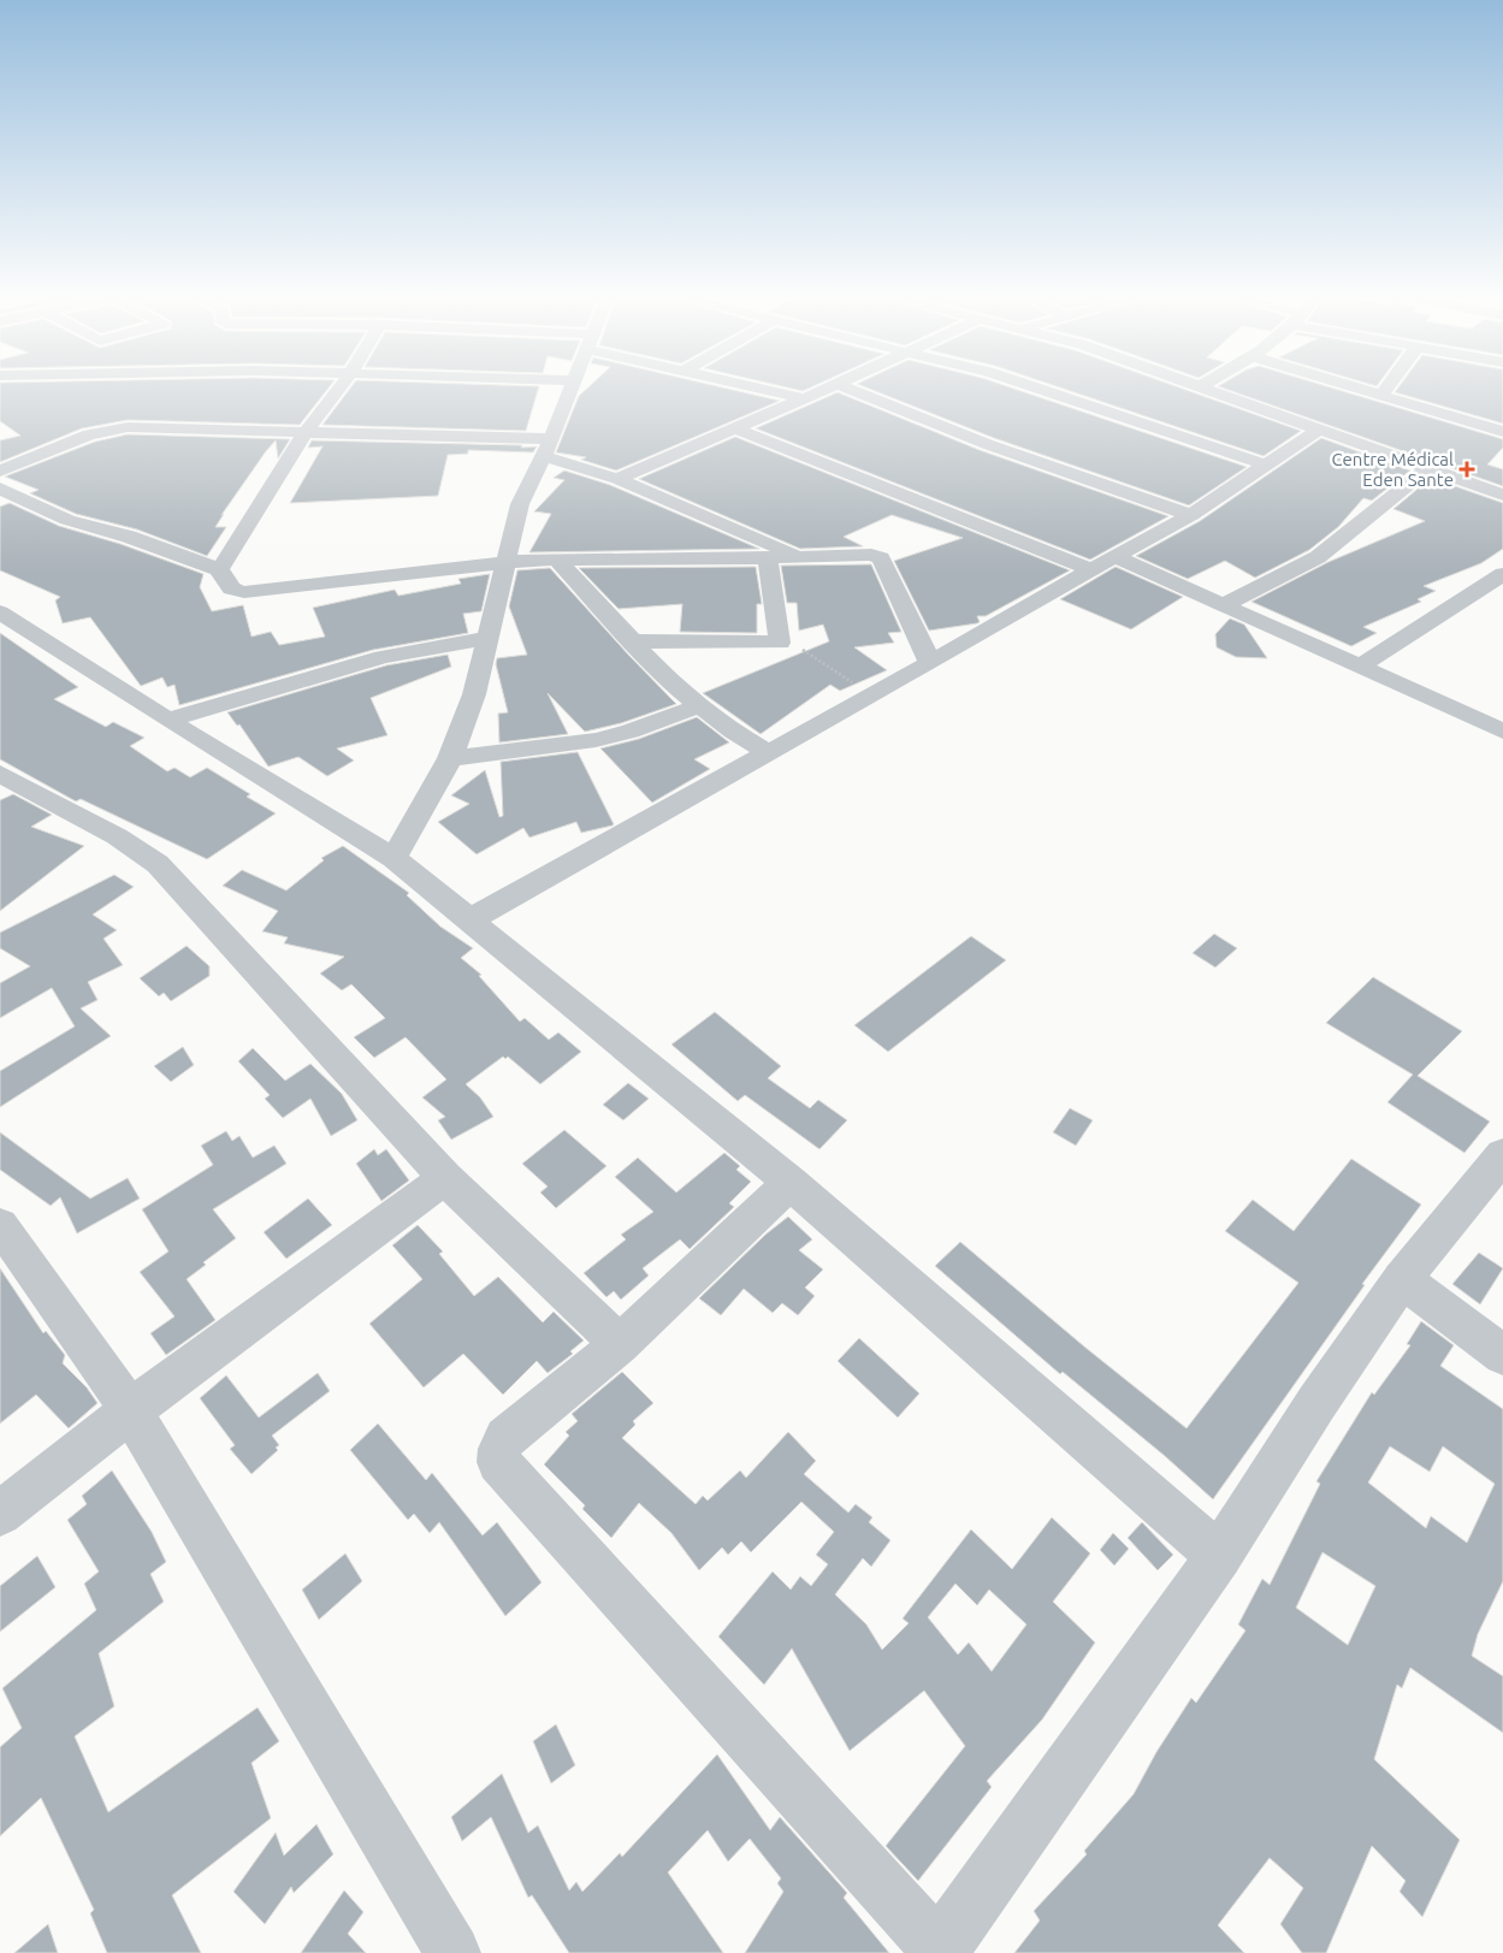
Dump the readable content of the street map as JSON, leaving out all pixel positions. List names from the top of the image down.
{
  "places": {
    "health": ["Centre Médical Eden Sante"]
  }
}
